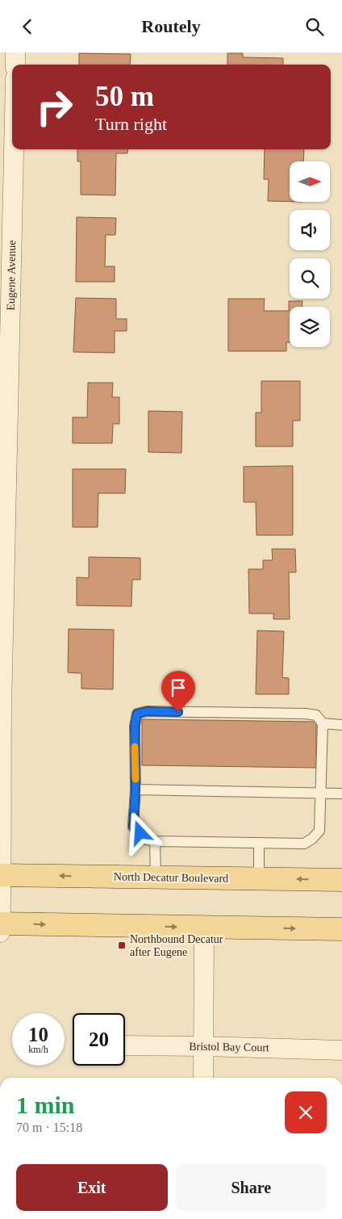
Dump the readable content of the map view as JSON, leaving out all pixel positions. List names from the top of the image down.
{
  "streets": {
    "main road": ["North Decatur Boulevard"],
    "street": ["Eugene Avenue", "Bristol Bay Court"]
  },
  "crossings": [
    ["Eugene Avenue", "North Decatur Boulevard"]
  ],
  "places": {
    "transit": ["Northbound Decatur after Eugene"]
  },
  "north": "right",
  "page": {
    "header": "Routely",
    "turn": ["50 m", "Turn right"],
    "speed": "10 km/h",
    "limit": "20",
    "heading": ["1 min", "70 m · 15:18"],
    "buttons": ["Exit", "Share"]
  }
}
